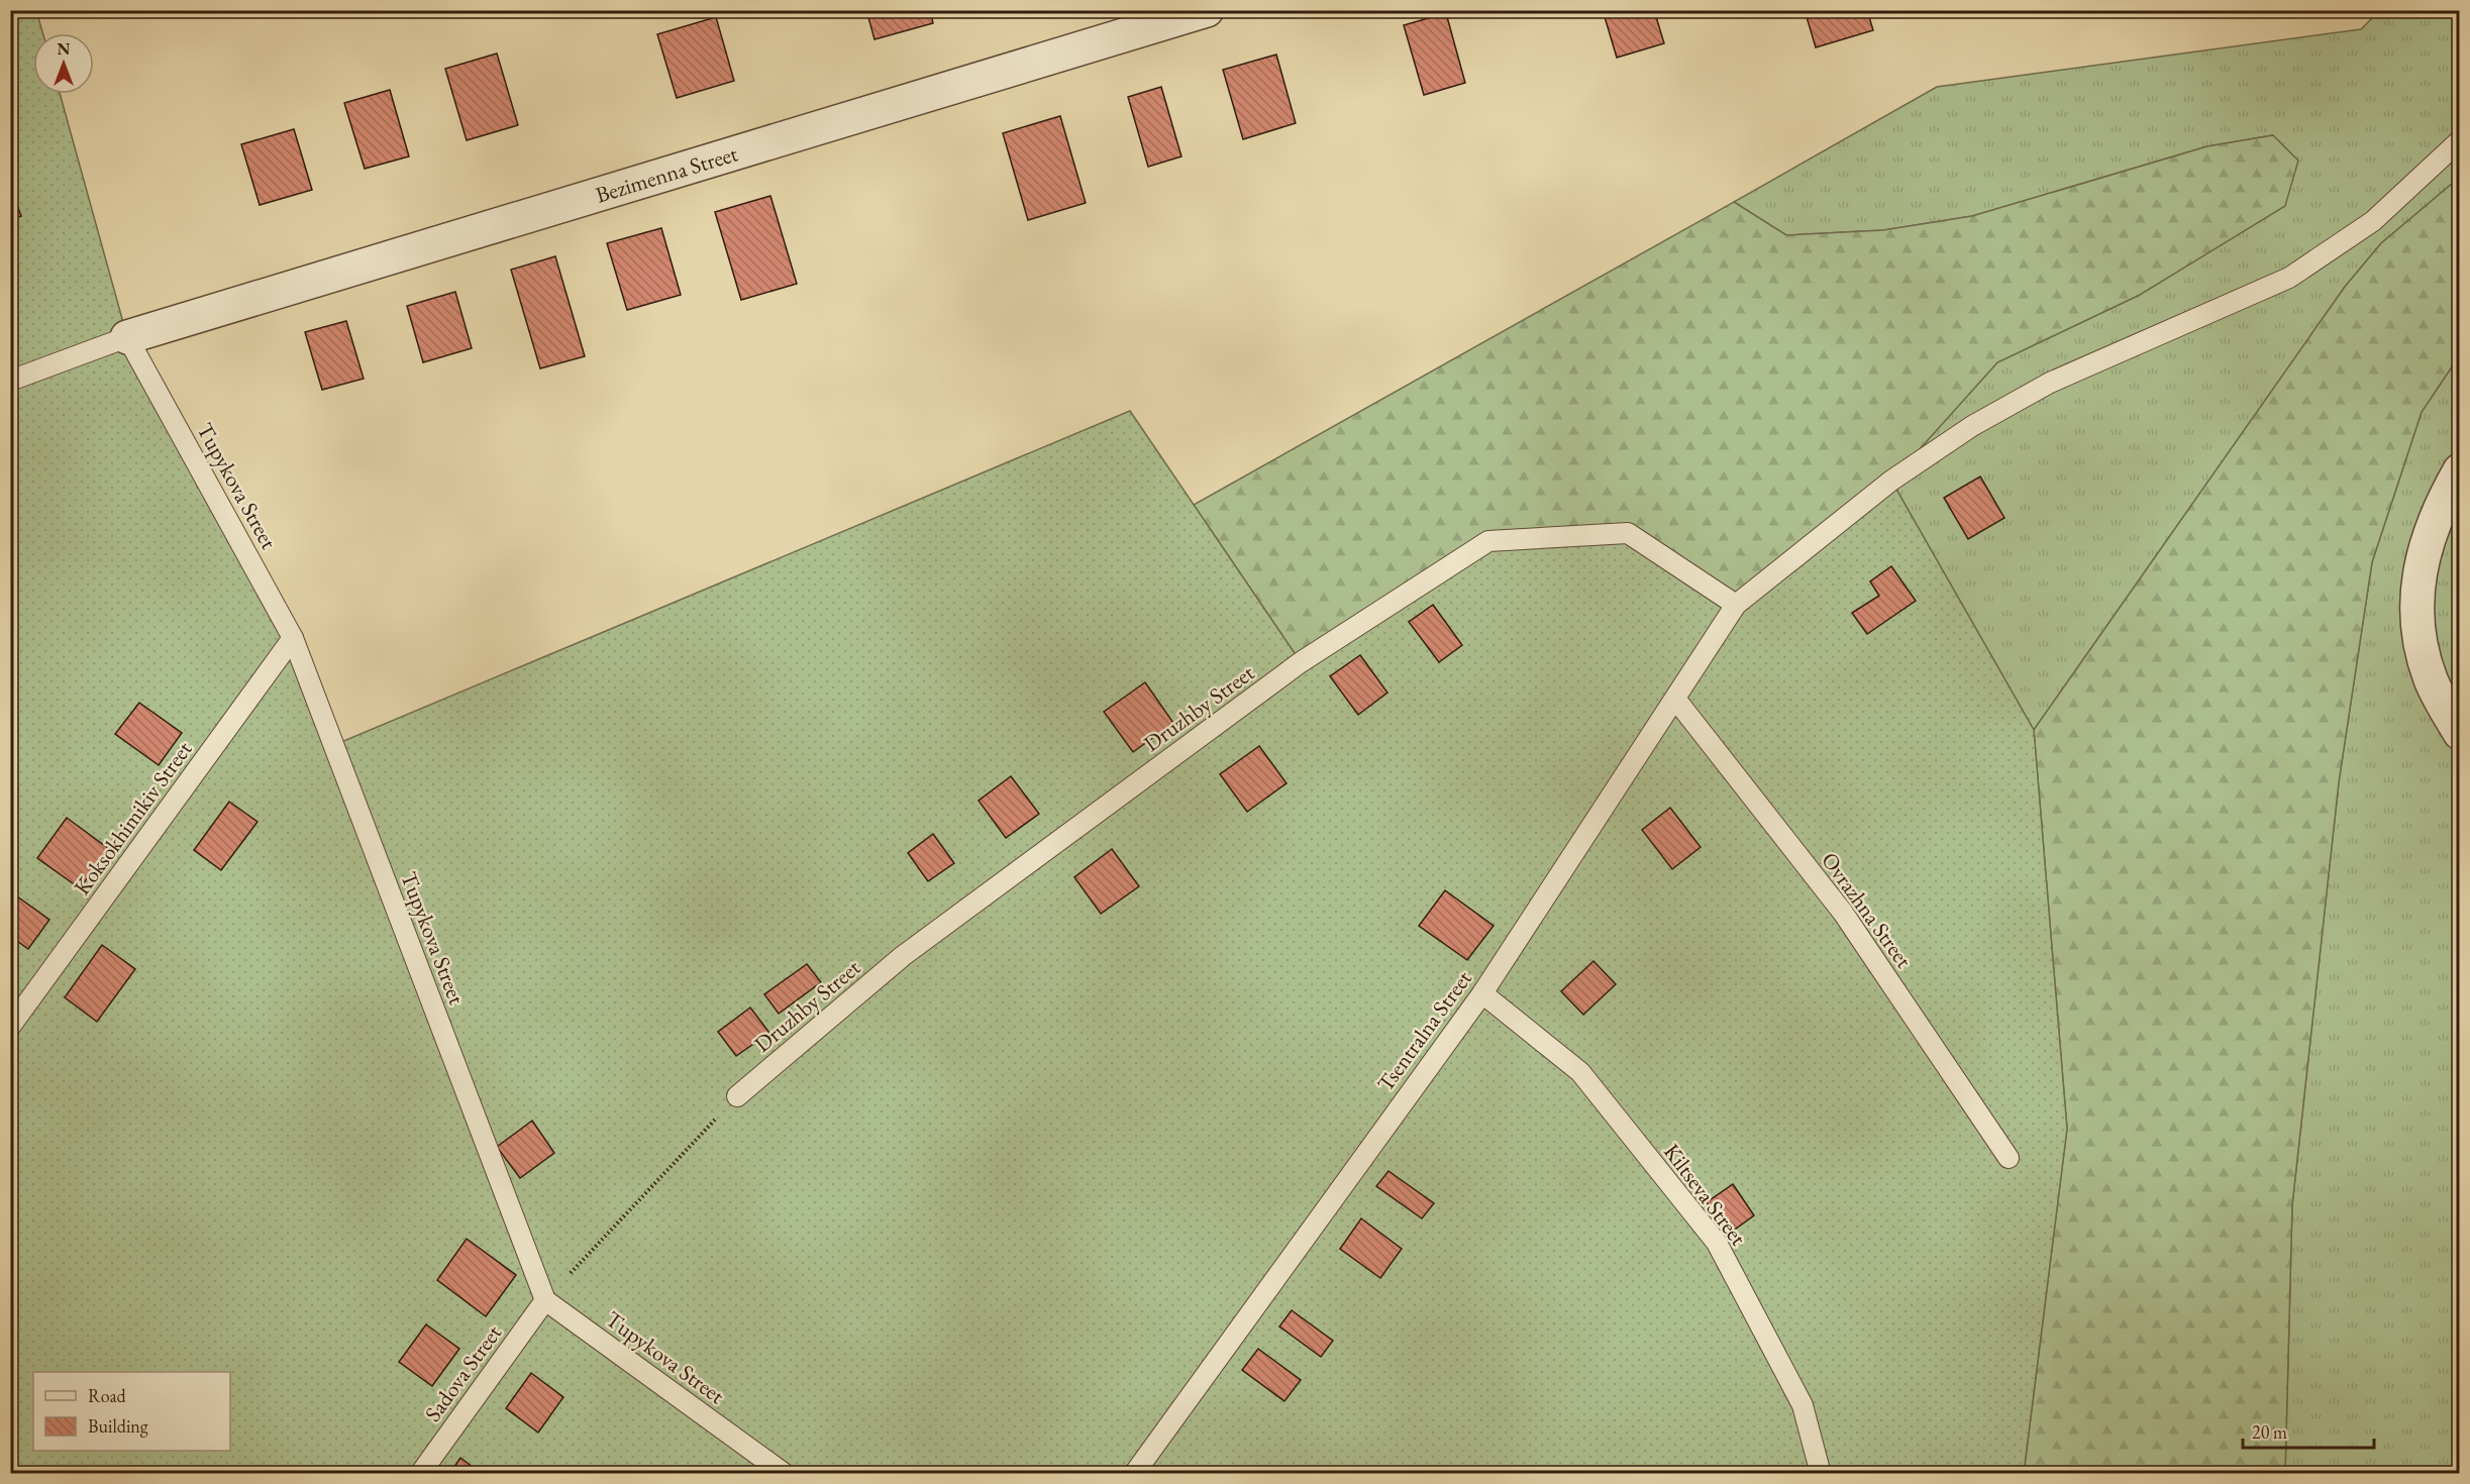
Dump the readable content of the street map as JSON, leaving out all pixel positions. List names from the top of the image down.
{
  "streets": {
    "street": ["Bezimenna Street"],
    "lane": [
      "Tupykova Street",
      "Druzhby Street",
      "Koksokhimikiv Street",
      "Ovrazhna Street",
      "Tsentralna Street",
      "Kiltseva Street",
      "Sadova Street"
    ]
  },
  "crossings": [
    ["Bezimenna Street", "Tupykova Street"],
    ["Tupykova Street", "Koksokhimikiv Street"],
    ["Tupykova Street", "Sadova Street"],
    ["Druzhby Street", "Tsentralna Street"],
    ["Ovrazhna Street", "Tsentralna Street"],
    ["Tsentralna Street", "Kiltseva Street"]
  ],
  "legend": ["Road", "Building"],
  "scale_bar": "20 m",
  "north": "top"
}
